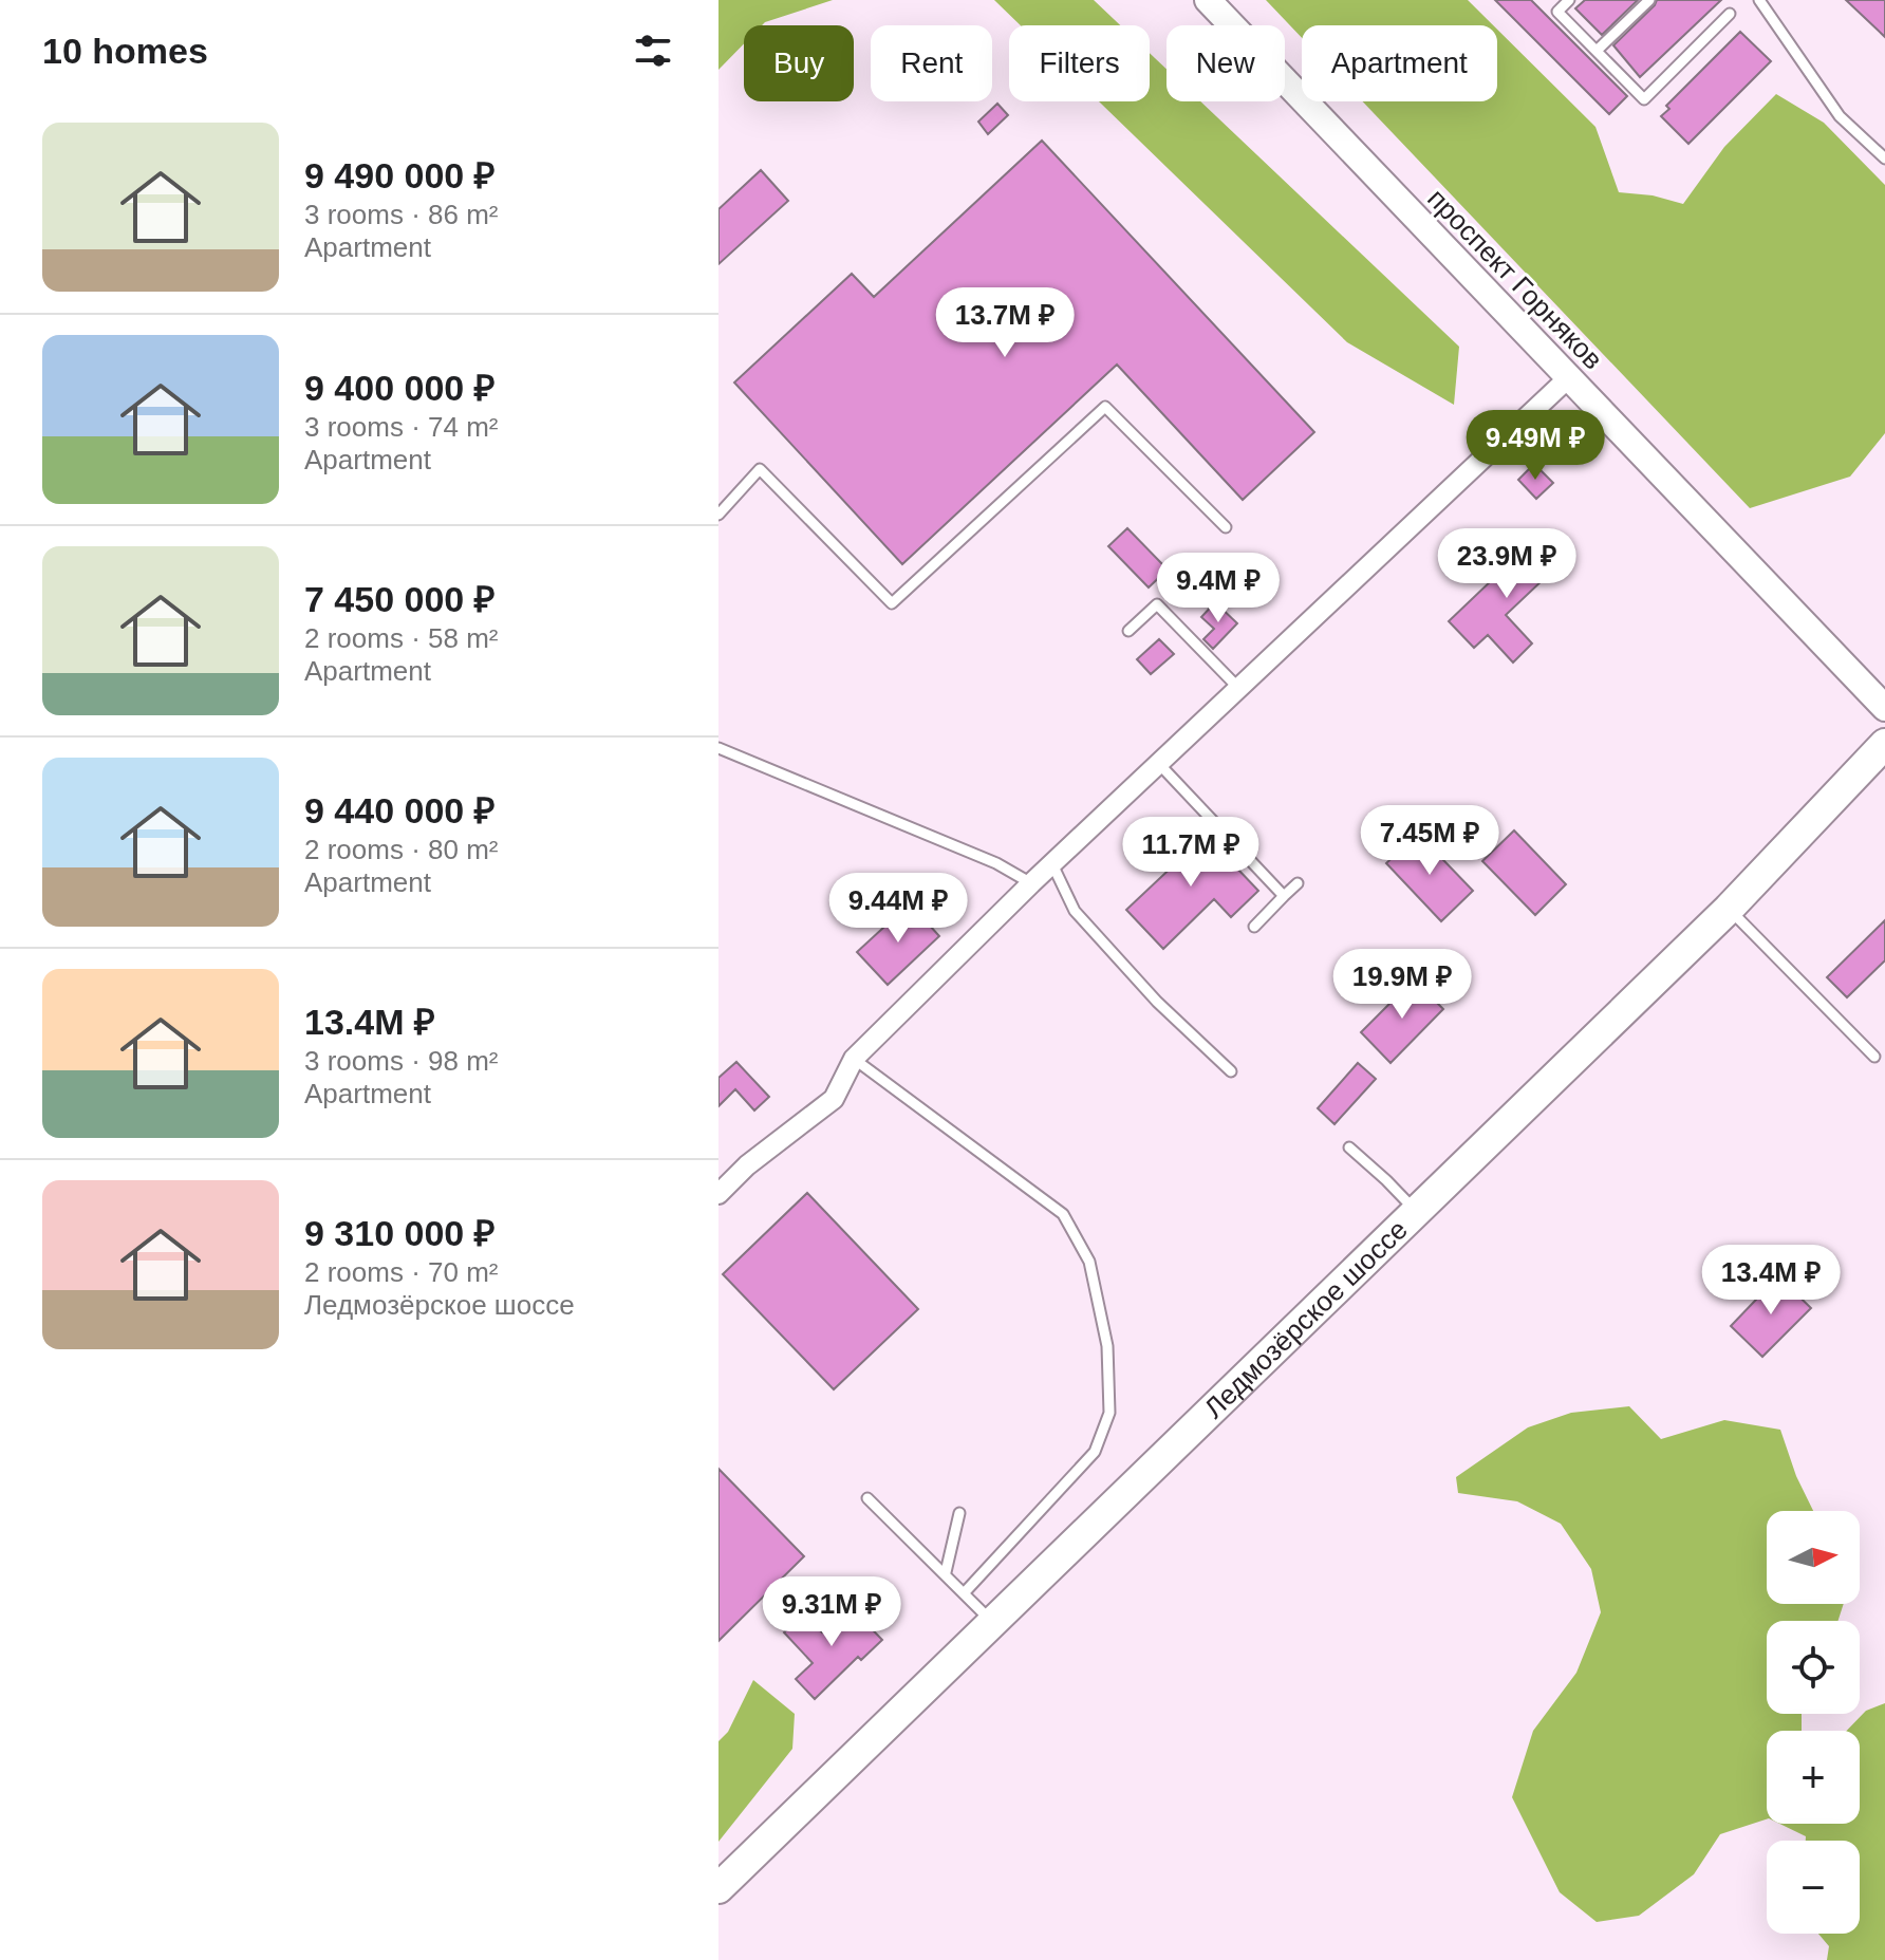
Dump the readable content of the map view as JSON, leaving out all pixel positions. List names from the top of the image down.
{
  "streets": {
    "main road": ["проспект Горняков", "Ледмозёрское шоссе"]
  },
  "north": "right",
  "page": {
    "heading": "10 homes",
    "chip": [
      "Buy",
      "Rent",
      "Filters",
      "New",
      "Apartment"
    ],
    "list": [
      {
        "name": "9 490 000 ₽",
        "note": "3 rooms · 86 m² · Apartment"
      },
      {
        "name": "9 400 000 ₽",
        "note": "3 rooms · 74 m² · Apartment"
      },
      {
        "name": "7 450 000 ₽",
        "note": "2 rooms · 58 m² · Apartment"
      },
      {
        "name": "9 440 000 ₽",
        "note": "2 rooms · 80 m² · Apartment"
      },
      {
        "name": "13.4M ₽",
        "note": "3 rooms · 98 m² · Apartment"
      },
      {
        "name": "9 310 000 ₽",
        "note": "2 rooms · 70 m² · Ледмозёрское шоссе"
      }
    ],
    "price": [
      "13.7M ₽",
      "9.49M ₽",
      "23.9M ₽",
      "9.4M ₽",
      "7.45M ₽",
      "11.7M ₽",
      "9.44M ₽",
      "19.9M ₽",
      "13.4M ₽",
      "9.31M ₽"
    ],
    "map_buttons": ["+", "−"]
  }
}
